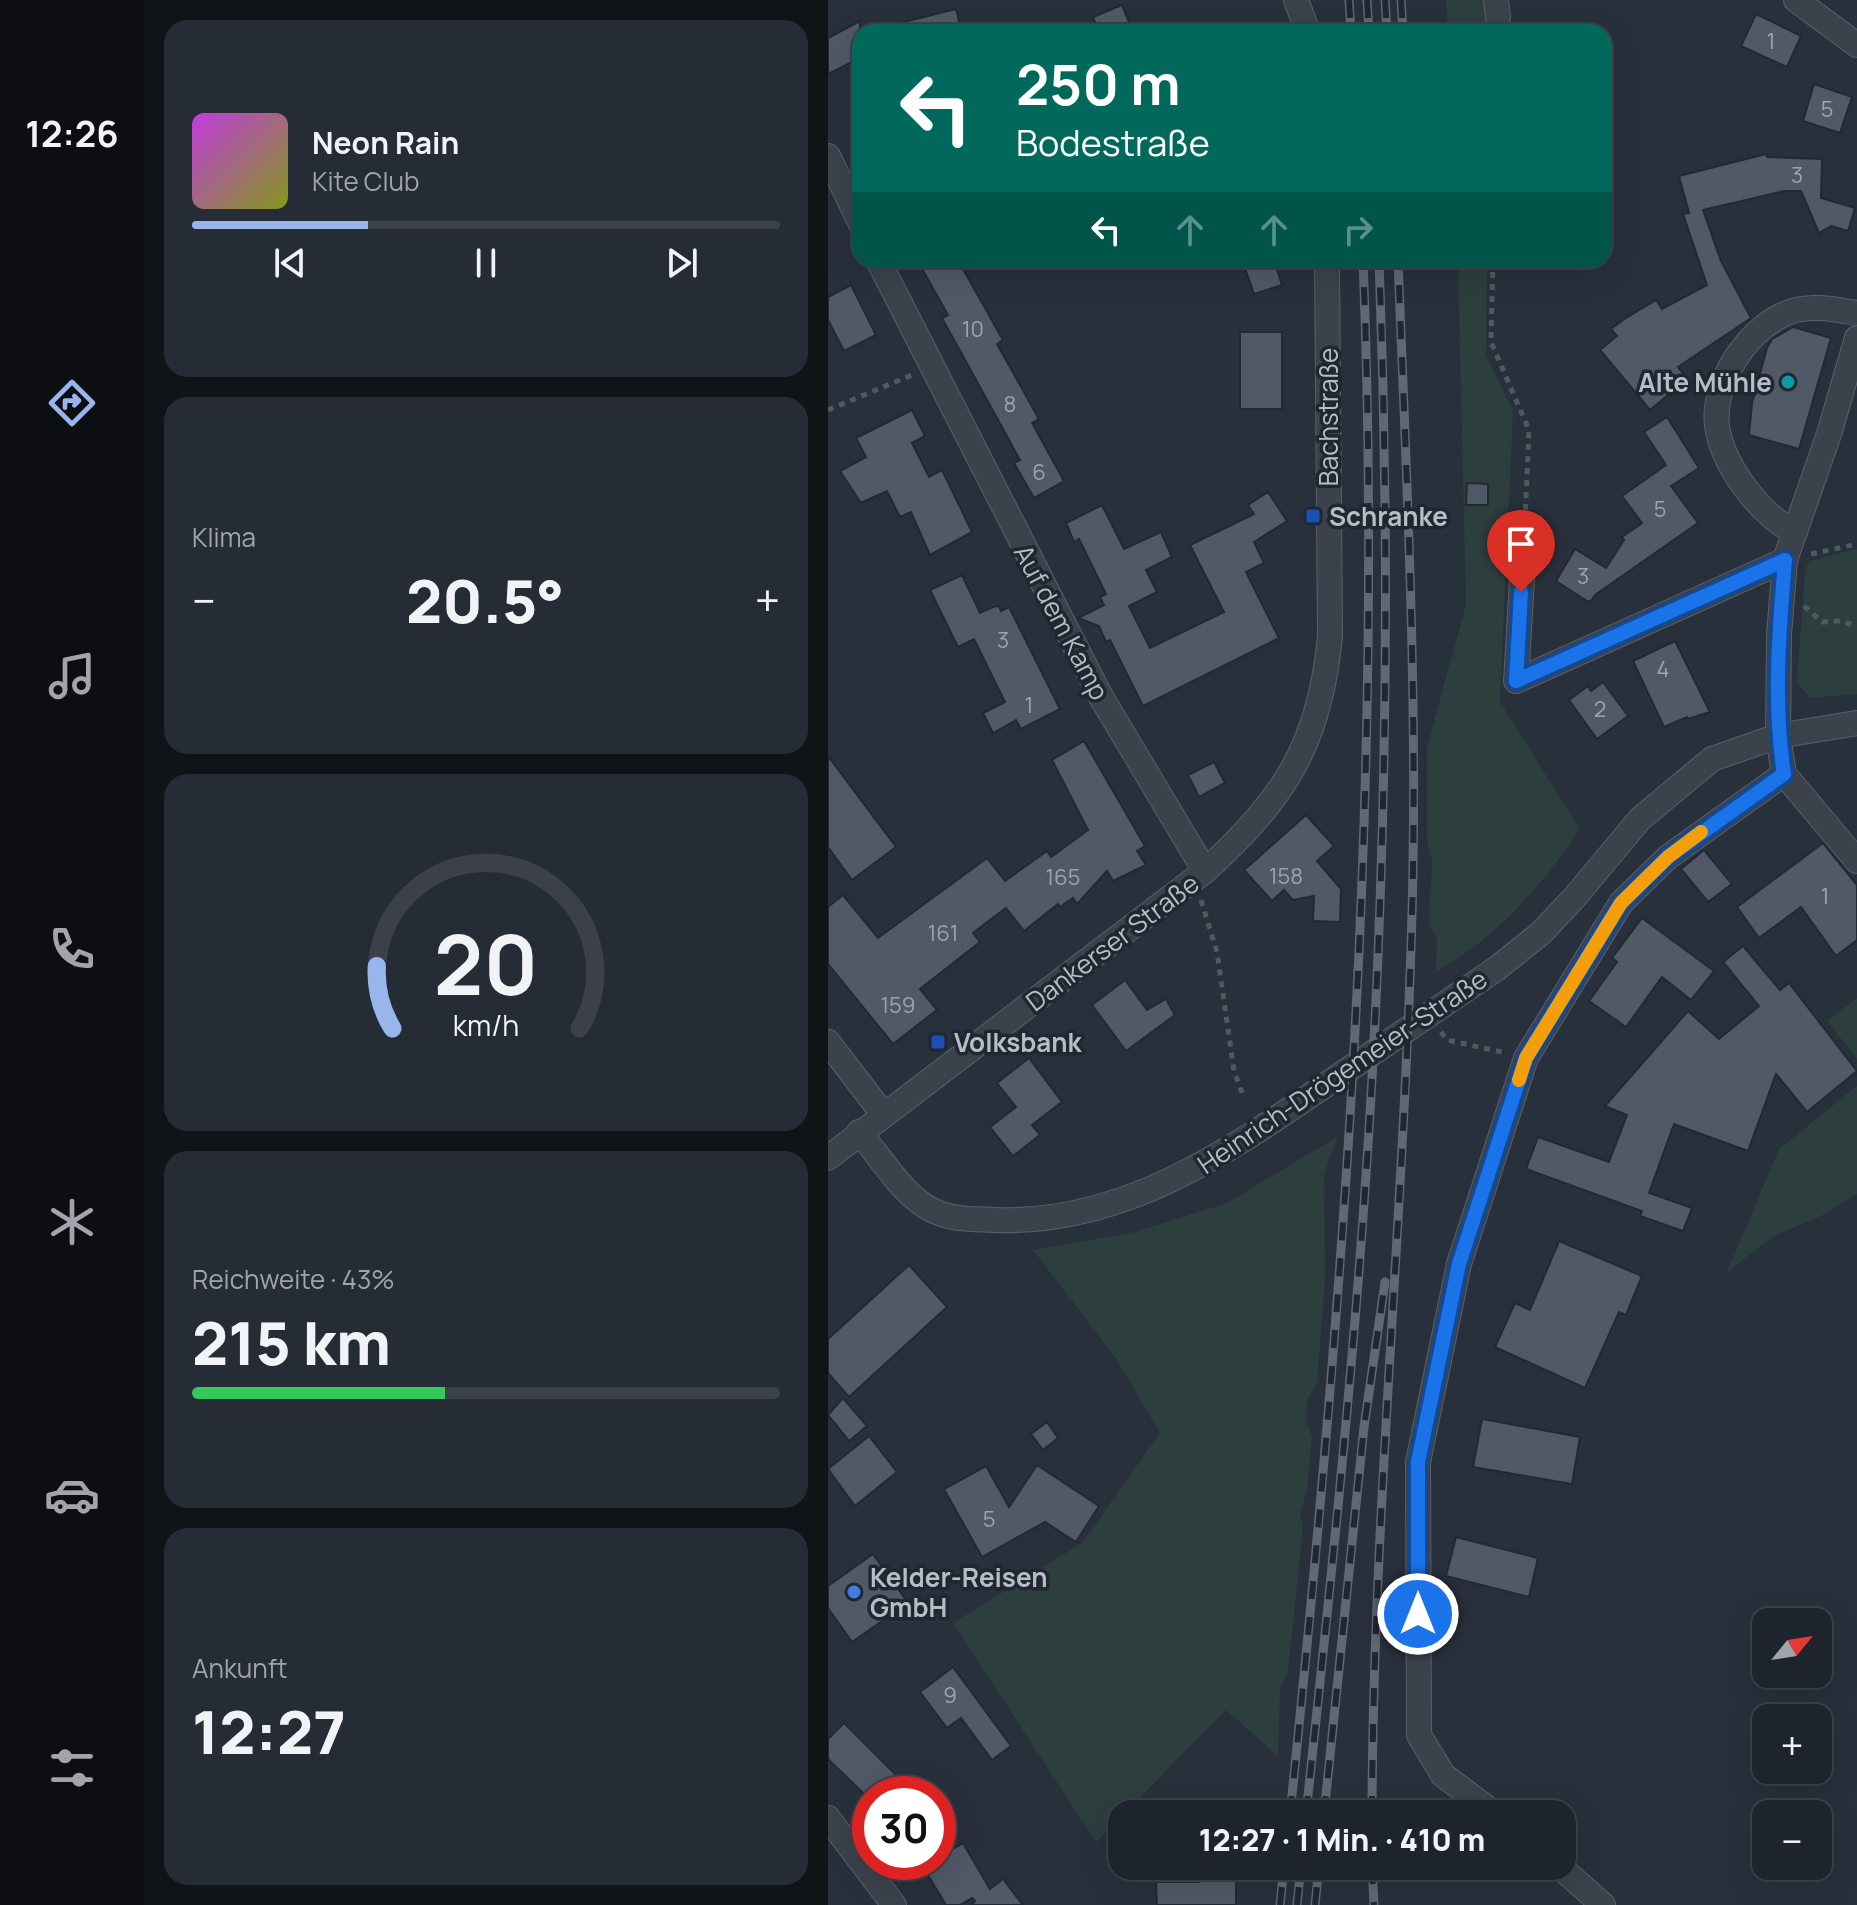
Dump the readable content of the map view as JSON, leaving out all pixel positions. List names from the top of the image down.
{
  "streets": {
    "street": [
      "Bachstraße",
      "Auf dem Kamp",
      "Dankerser Straße",
      "Heinrich-Drögemeier-Straße"
    ]
  },
  "crossings": [
    ["Bachstraße", "Auf dem Kamp"],
    ["Bachstraße", "Dankerser Straße"],
    ["Auf dem Kamp", "Dankerser Straße"],
    ["Dankerser Straße", "Heinrich-Drögemeier-Straße"]
  ],
  "places": {
    "other": ["Alte Mühle", "Kelder-Reisen GmbH"],
    "transit": ["Schranke", "Volksbank"]
  },
  "house_numbers": [
    "1",
    "5",
    "3",
    "10",
    "8",
    "6",
    "5",
    "3",
    "3",
    "4",
    "1",
    "2",
    "158",
    "165",
    "1",
    "161",
    "159",
    "5",
    "9"
  ],
  "north": "top right",
  "page": {
    "tabs": "12:26",
    "turn": ["250 m", "Bodestraße"],
    "song": ["Neon Rain", "Kite Club"],
    "tile": [
      "Klima",
      ["Reichweite · 43%", "215 km"],
      ["Ankunft", "12:27"]
    ],
    "heat": ["−", "20.5°", "+"],
    "map_buttons": ["+", "−"],
    "limit": "30",
    "trip": "12:27 · 1 Min. · 410 m",
    "gauge": ["20", "km/h"]
  }
}
